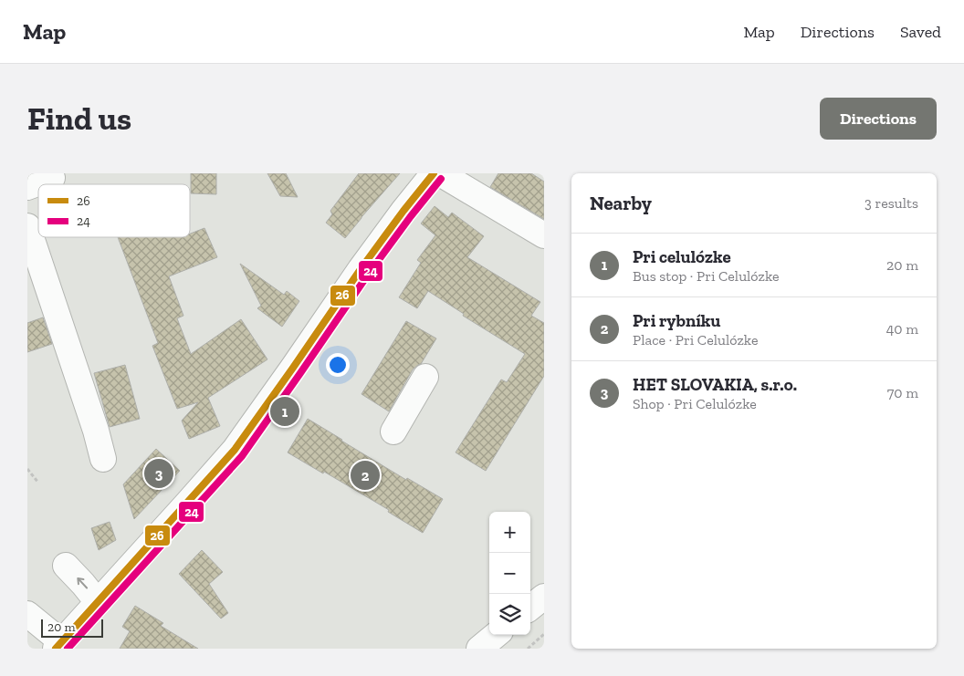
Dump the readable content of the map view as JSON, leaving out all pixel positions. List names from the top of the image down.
{
  "lines": ["transit line 26", "transit line 24"],
  "legend": ["26", "24"],
  "scale_bar": "20 m",
  "page": {
    "header": "Map",
    "nav": ["Map", "Directions", "Saved"],
    "buttons": "Directions",
    "title": "Find us",
    "heading": ["Nearby", "3 results"],
    "list": [
      {
        "mark": "1",
        "name": "Pri celulózke",
        "note": "Bus stop · Pri Celulózke",
        "value": "20 m"
      },
      {
        "mark": "2",
        "name": "Pri rybníku",
        "note": "Place · Pri Celulózke",
        "value": "40 m"
      },
      {
        "mark": "3",
        "name": "HET SLOVAKIA, s.r.o.",
        "note": "Shop · Pri Celulózke",
        "value": "70 m"
      }
    ],
    "pins": ["1", "3", "2"],
    "map_buttons": ["+", "−"],
    "scale": "20 m"
  }
}
